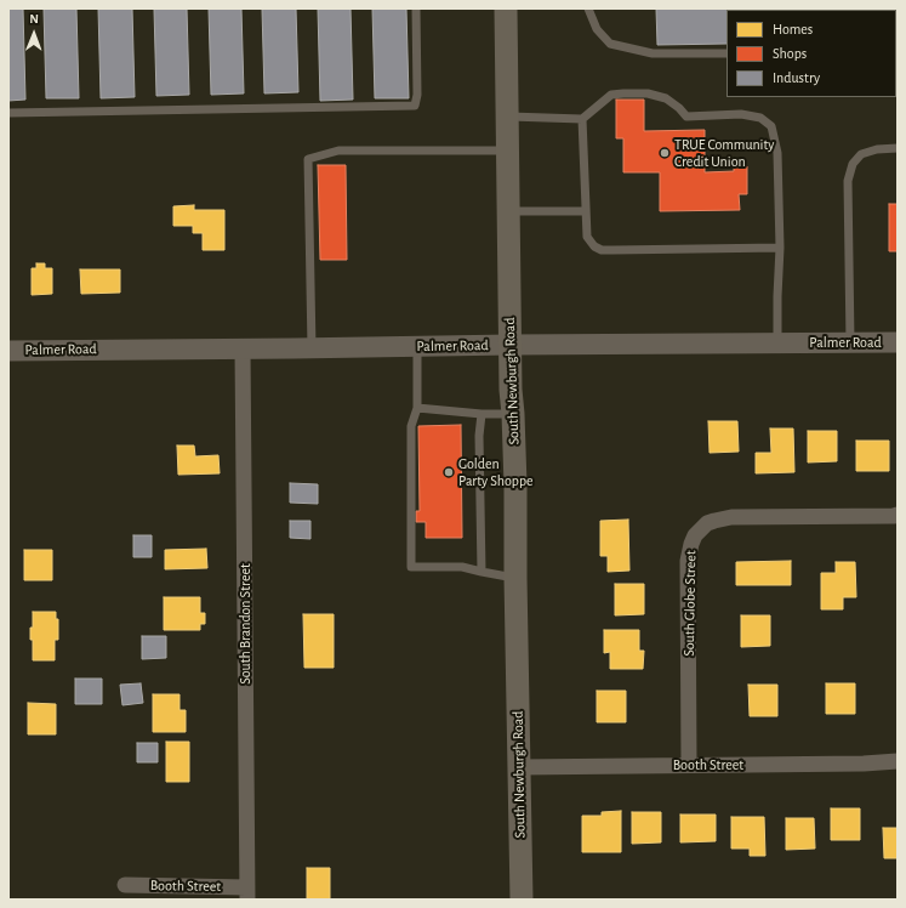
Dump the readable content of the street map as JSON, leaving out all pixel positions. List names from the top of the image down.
{
  "streets": {
    "main road": ["South Newburgh Road"],
    "street": [
      "Palmer Road",
      "South Globe Street",
      "South Brandon Street",
      "Booth Street"
    ]
  },
  "crossings": [
    ["Palmer Road", "South Newburgh Road"],
    ["Palmer Road", "South Brandon Street"],
    ["South Newburgh Road", "Booth Street"],
    ["South Globe Street", "Booth Street"],
    ["South Brandon Street", "Booth Street"]
  ],
  "places": ["TRUE Community Credit Union", "Golden Party Shoppe"],
  "legend": ["Homes", "Shops", "Industry"],
  "north": "top"
}
